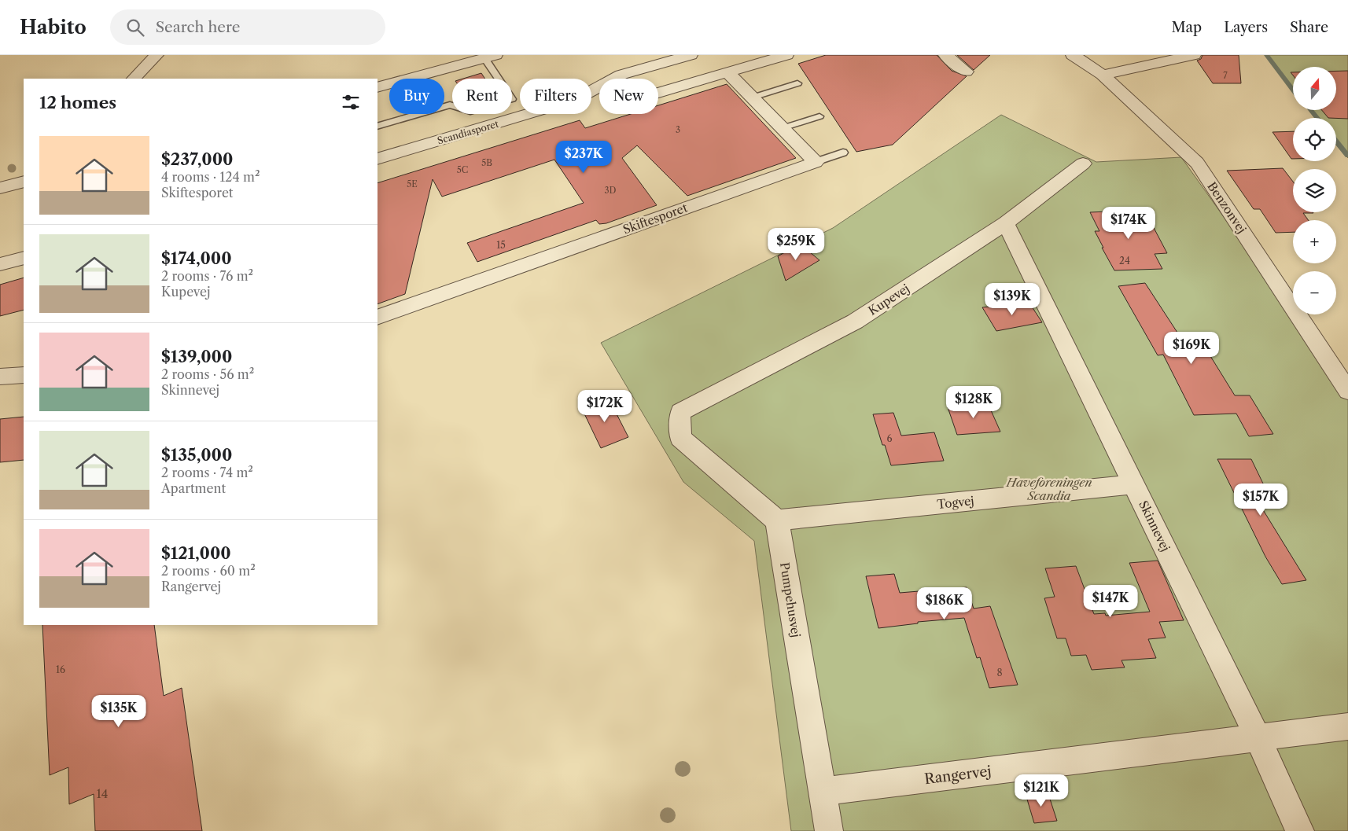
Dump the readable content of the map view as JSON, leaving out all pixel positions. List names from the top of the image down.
{
  "streets": {
    "street": [
      "Scandiasporet",
      "Benzonvej",
      "Skiftesporet",
      "Kupevej",
      "Togvej",
      "Skinnevej",
      "Pumpehusvej",
      "Rangervej"
    ]
  },
  "crossings": [
    ["Kupevej", "Togvej"],
    ["Kupevej", "Skinnevej"],
    ["Kupevej", "Pumpehusvej"],
    ["Togvej", "Skinnevej"],
    ["Togvej", "Pumpehusvej"],
    ["Skinnevej", "Rangervej"],
    ["Pumpehusvej", "Rangervej"]
  ],
  "parks": ["Haveforeningen Scandia"],
  "house_numbers": [
    "7",
    "3",
    "5B",
    "5C",
    "5E",
    "3D",
    "15",
    "24",
    "6",
    "16",
    "8",
    "14"
  ],
  "north": "top",
  "page": {
    "header": "Habito",
    "search": "Search here",
    "nav": ["Map", "Layers", "Share"],
    "map_buttons": ["+", "−"],
    "chip": [
      "Buy",
      "Rent",
      "Filters",
      "New"
    ],
    "heading": "12 homes",
    "list": [
      {
        "name": "$237,000",
        "note": "4 rooms · 124 m² · Skiftesporet"
      },
      {
        "name": "$174,000",
        "note": "2 rooms · 76 m² · Kupevej"
      },
      {
        "name": "$139,000",
        "note": "2 rooms · 56 m² · Skinnevej"
      },
      {
        "name": "$135,000",
        "note": "2 rooms · 74 m² · Apartment"
      },
      {
        "name": "$121,000",
        "note": "2 rooms · 60 m² · Rangervej"
      }
    ],
    "price": [
      "$237K",
      "$174K",
      "$259K",
      "$139K",
      "$169K",
      "$128K",
      "$172K",
      "$157K",
      "$147K",
      "$186K",
      "$135K",
      "$121K"
    ]
  }
}
